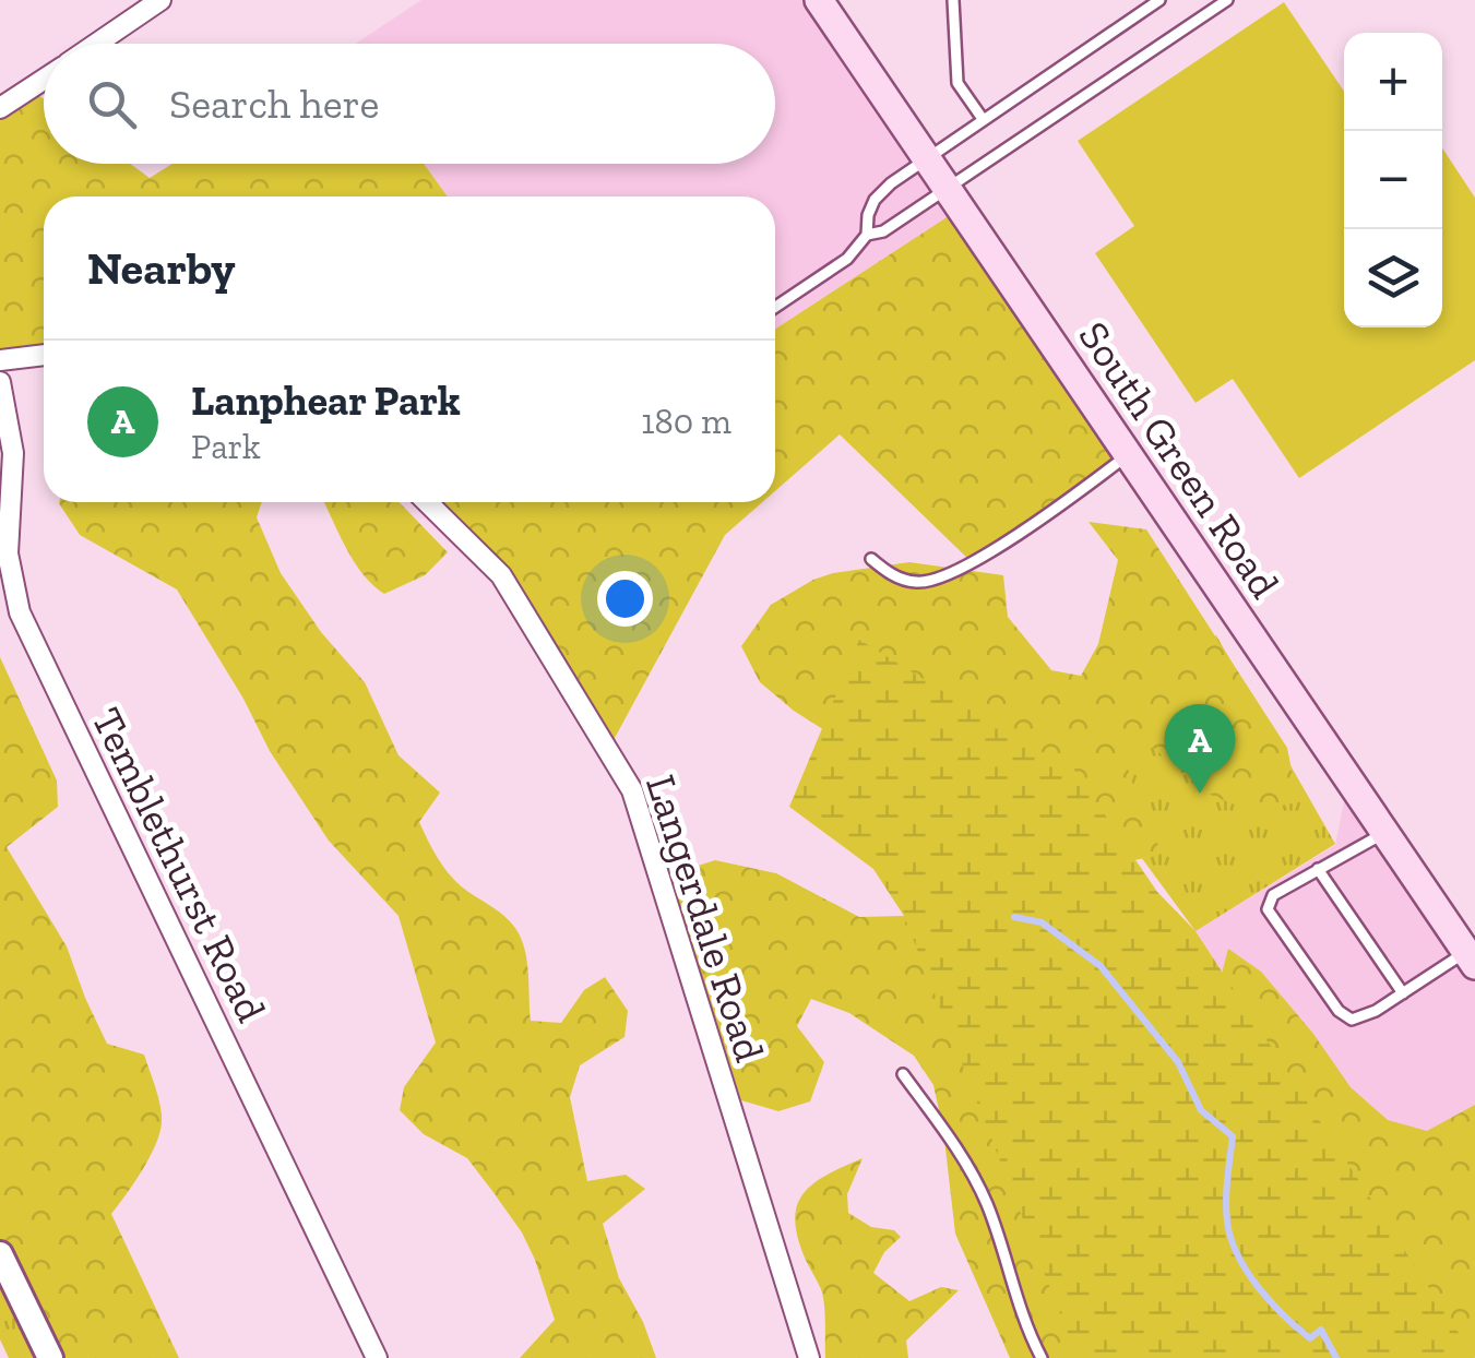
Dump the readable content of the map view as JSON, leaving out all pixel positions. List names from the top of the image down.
{
  "streets": {
    "main road": ["South Green Road"],
    "street": ["Temblethurst Road", "Langerdale Road"]
  },
  "page": {
    "map_buttons": ["+", "−"],
    "search": "Search here",
    "heading": "Nearby",
    "list": [
      {
        "mark": "A",
        "name": "Lanphear Park",
        "note": "Park",
        "value": "180 m"
      }
    ],
    "pins": "A"
  }
}
